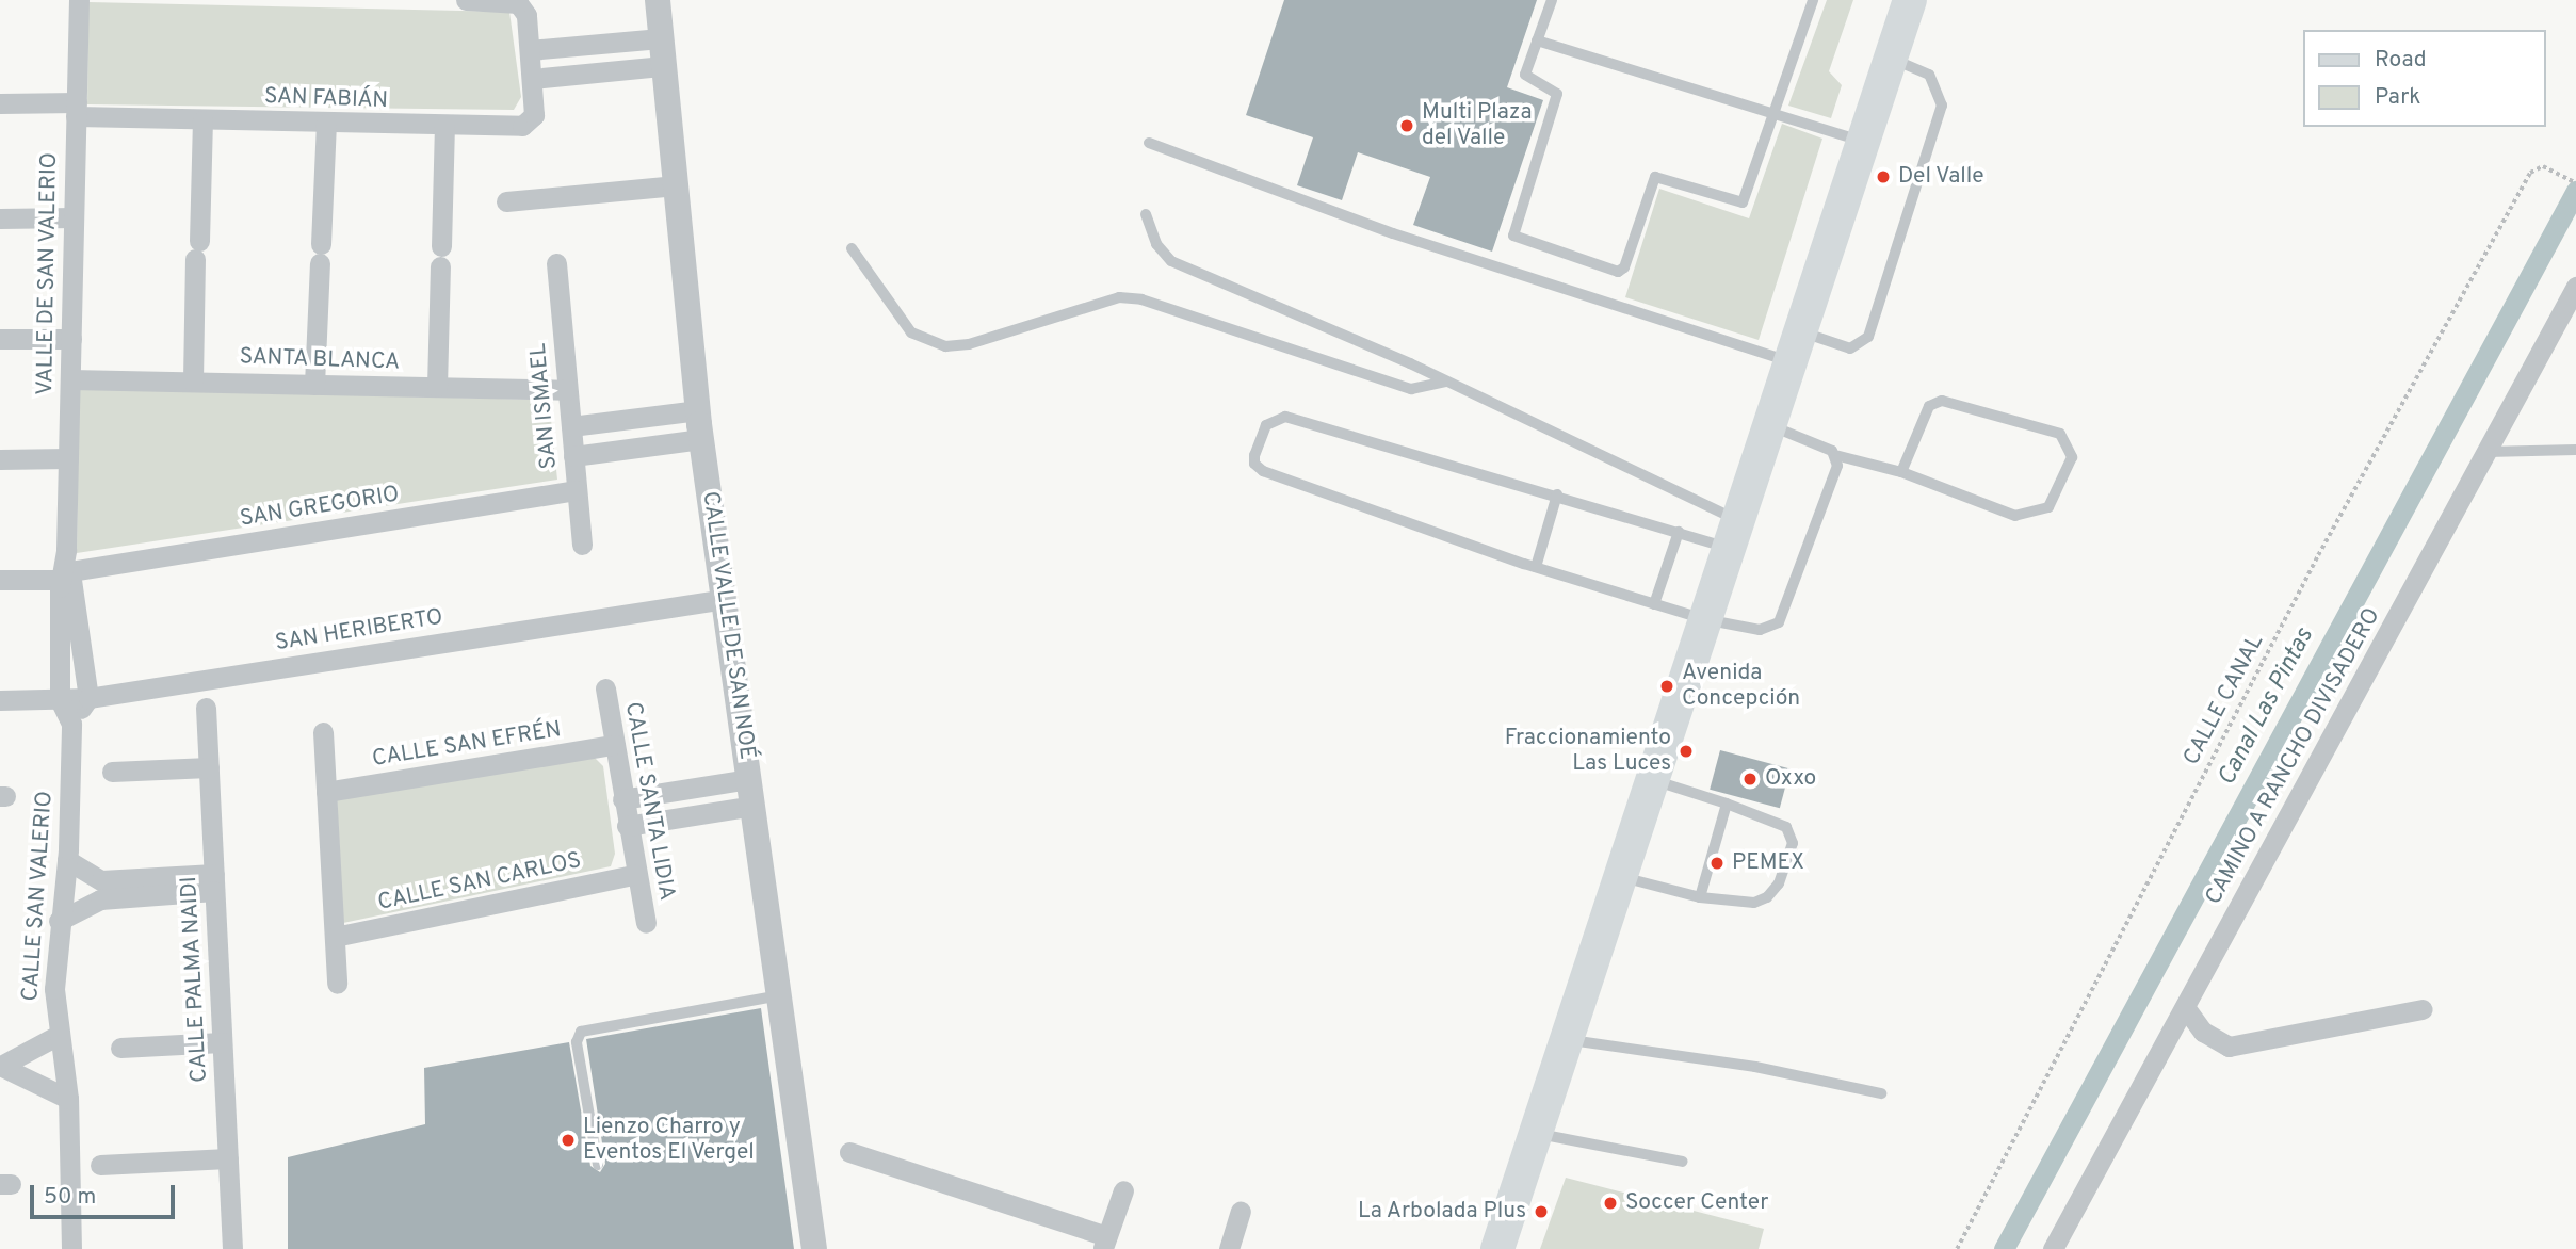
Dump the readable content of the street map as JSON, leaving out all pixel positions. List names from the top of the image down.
{
  "streets": {
    "street": [
      "SAN FABIÁN",
      "VALLE DE SAN VALERIO",
      "SANTA BLANCA",
      "SAN ISMAEL",
      "SAN GREGORIO",
      "CALLE VALLE DE SAN NOÉ",
      "SAN HERIBERTO",
      "CALLE SAN EFRÉN",
      "CAMINO A RANCHO DIVISADERO",
      "CALLE SANTA LIDIA",
      "CALLE SAN CARLOS",
      "CALLE SAN VALERIO",
      "CALLE PALMA NAIDI"
    ],
    "path": ["CALLE CANAL"]
  },
  "crossings": [
    ["SAN FABIÁN", "VALLE DE SAN VALERIO"],
    ["VALLE DE SAN VALERIO", "SANTA BLANCA"],
    ["VALLE DE SAN VALERIO", "SAN GREGORIO"],
    ["VALLE DE SAN VALERIO", "SAN HERIBERTO"],
    ["VALLE DE SAN VALERIO", "CALLE SAN VALERIO"],
    ["SANTA BLANCA", "SAN ISMAEL"],
    ["SAN ISMAEL", "SAN GREGORIO"],
    ["CALLE VALLE DE SAN NOÉ", "SAN HERIBERTO"],
    ["SAN HERIBERTO", "CALLE SAN VALERIO"],
    ["CALLE SAN EFRÉN", "CALLE SANTA LIDIA"],
    ["CALLE SANTA LIDIA", "CALLE SAN CARLOS"]
  ],
  "water": ["Canal Las Pintas"],
  "places": [
    "Multi Plaza del Valle",
    "Del Valle",
    "Avenida Concepción",
    "Fraccionamiento Las Luces",
    "Oxxo",
    "PEMEX",
    "Lienzo Charro y Eventos El Vergel",
    "Soccer Center",
    "La Arbolada Plus"
  ],
  "legend": ["Road", "Park"],
  "scale_bar": "50 m"
}
